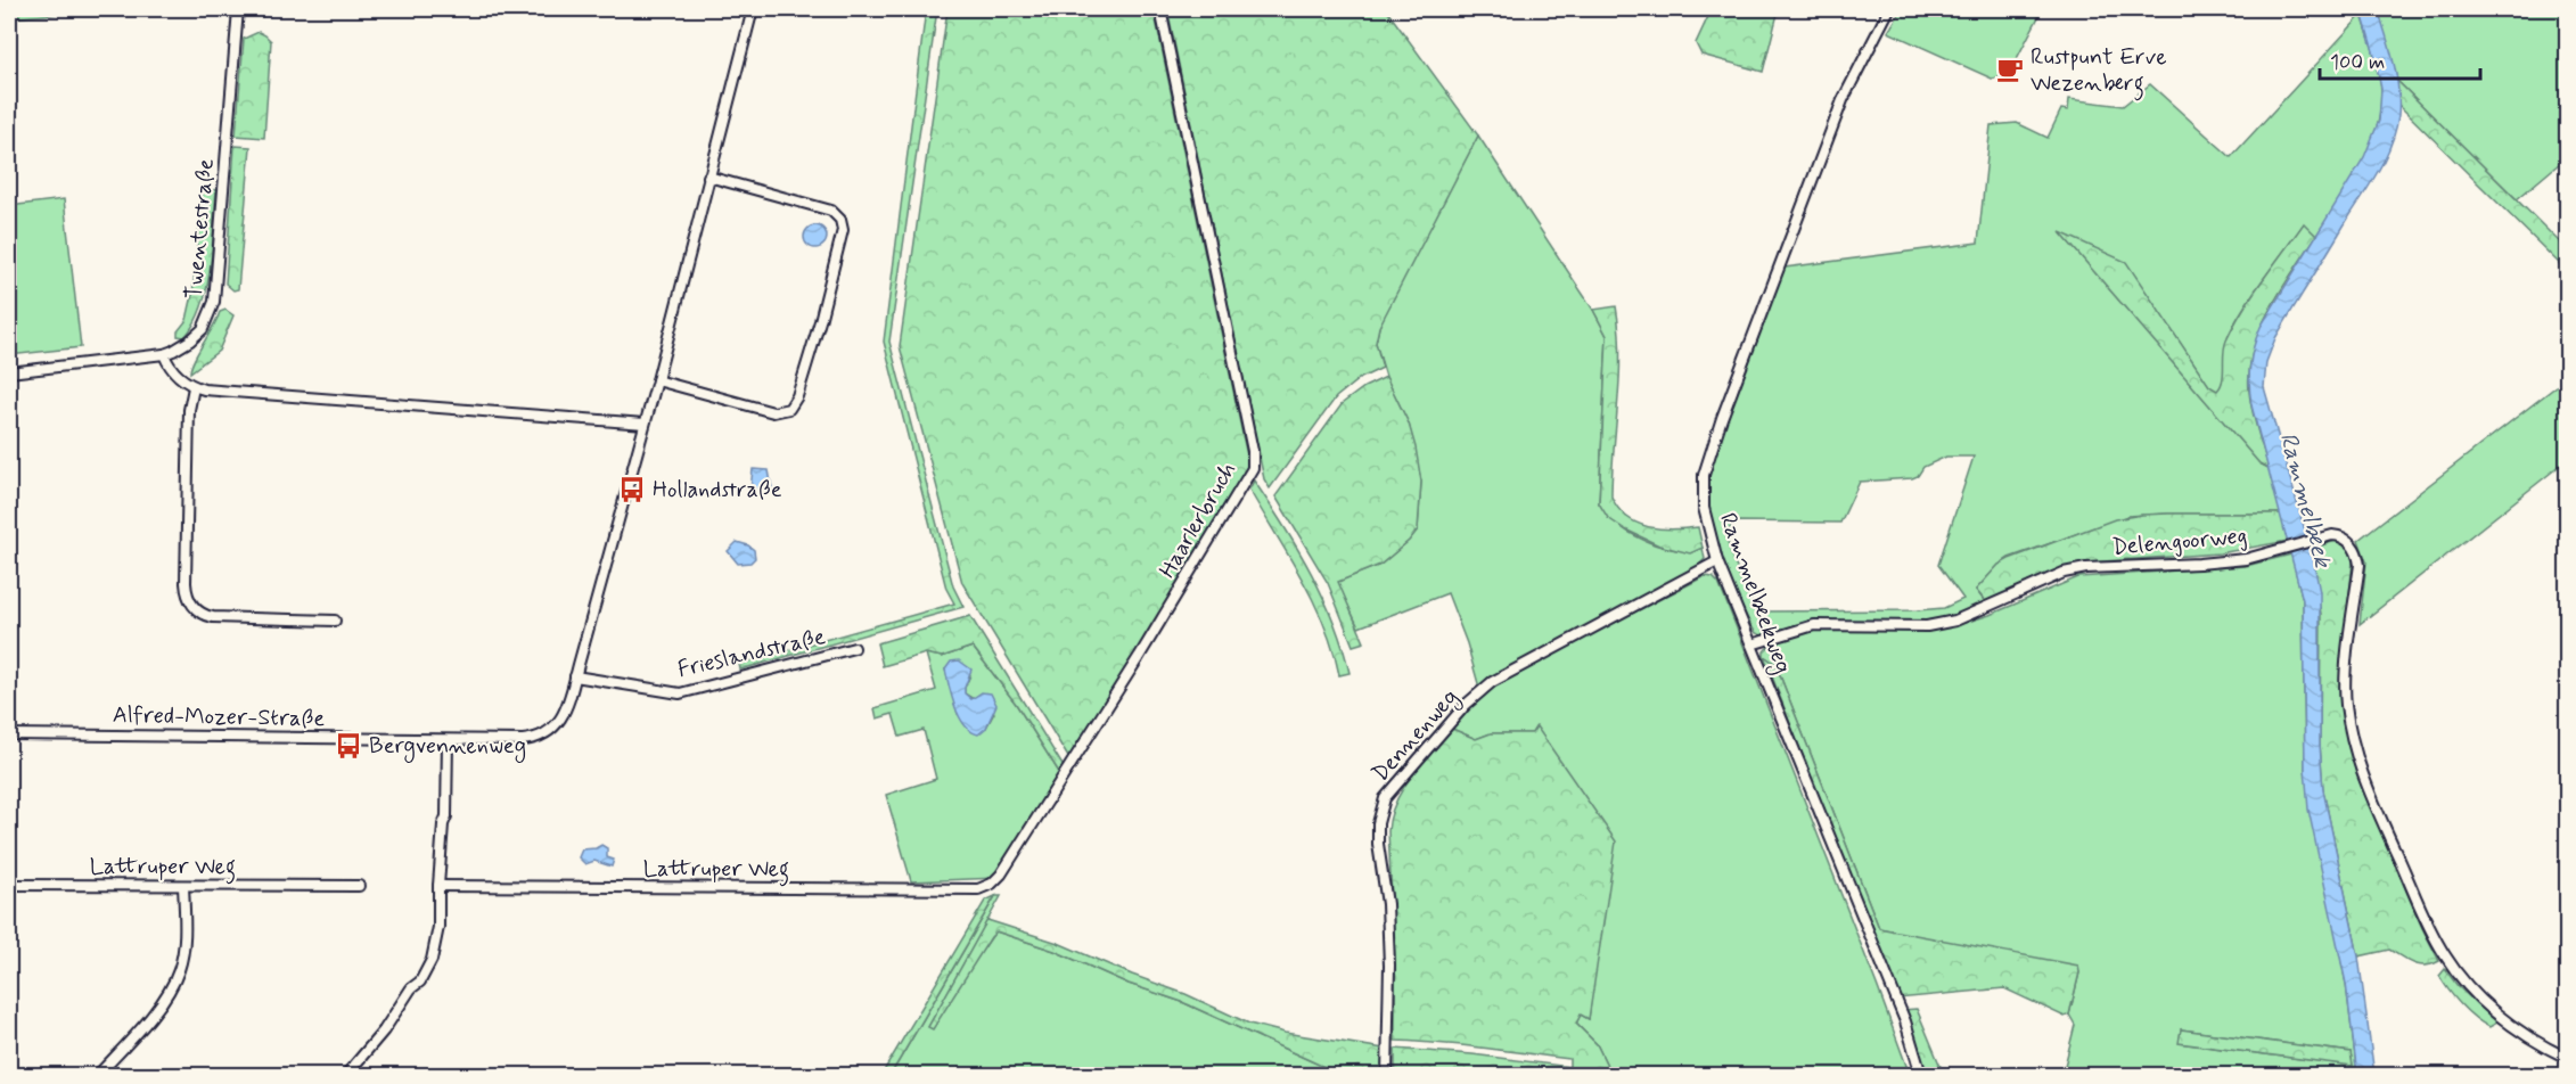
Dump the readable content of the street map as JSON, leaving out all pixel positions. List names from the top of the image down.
{
  "streets": {
    "street": [
      "Twentestraße",
      "Haarlerbruch",
      "Delengoorweg",
      "Rammelbeekweg",
      "Frieslandstraße",
      "Alfred-Mozer-Straße",
      "Dennenweg",
      "Lattruper Weg"
    ]
  },
  "crossings": [
    ["Haarlerbruch", "Lattruper Weg"],
    ["Delengoorweg", "Rammelbeekweg"],
    ["Rammelbeekweg", "Dennenweg"],
    ["Frieslandstraße", "Alfred-Mozer-Straße"]
  ],
  "water": ["Rammelbeek"],
  "places": {
    "cafe": ["Rustpunt Erve Wezenberg"],
    "bus stop": ["Hollandstraße", "Bergvennenweg"]
  },
  "scale_bar": "100 m"
}
